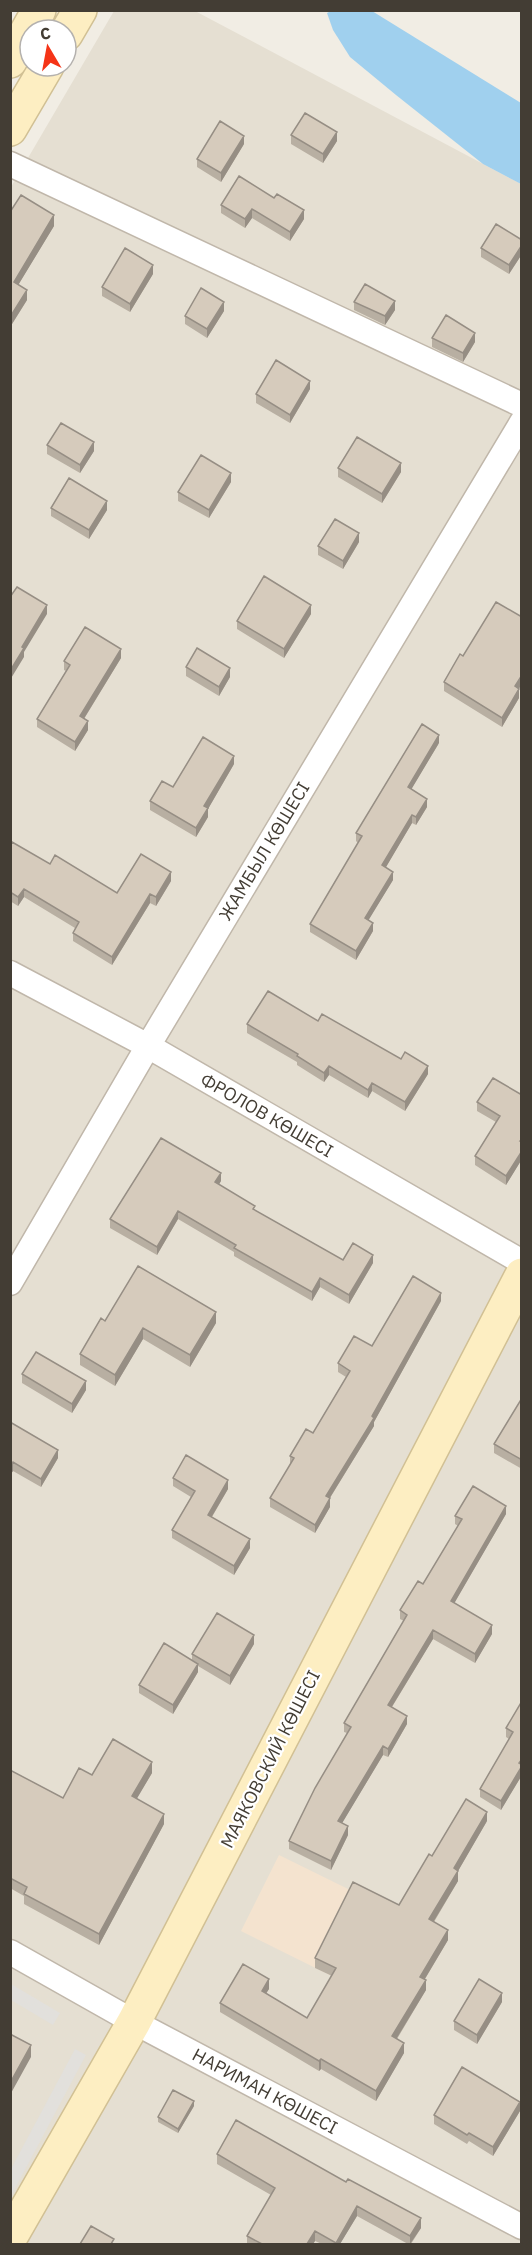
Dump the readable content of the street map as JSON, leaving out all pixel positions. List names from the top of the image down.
{
  "streets": {
    "main road": ["МАЯКОВСКИЙ КӨШЕСІ"],
    "street": ["ЖАМБЫЛ КӨШЕСІ", "ФРОЛОВ КӨШЕСІ", "НАРИМАН КӨШЕСІ"]
  },
  "crossings": [
    ["ЖАМБЫЛ КӨШЕСІ", "ФРОЛОВ КӨШЕСІ"],
    ["МАЯКОВСКИЙ КӨШЕСІ", "НАРИМАН КӨШЕСІ"]
  ],
  "north": "top"
}
